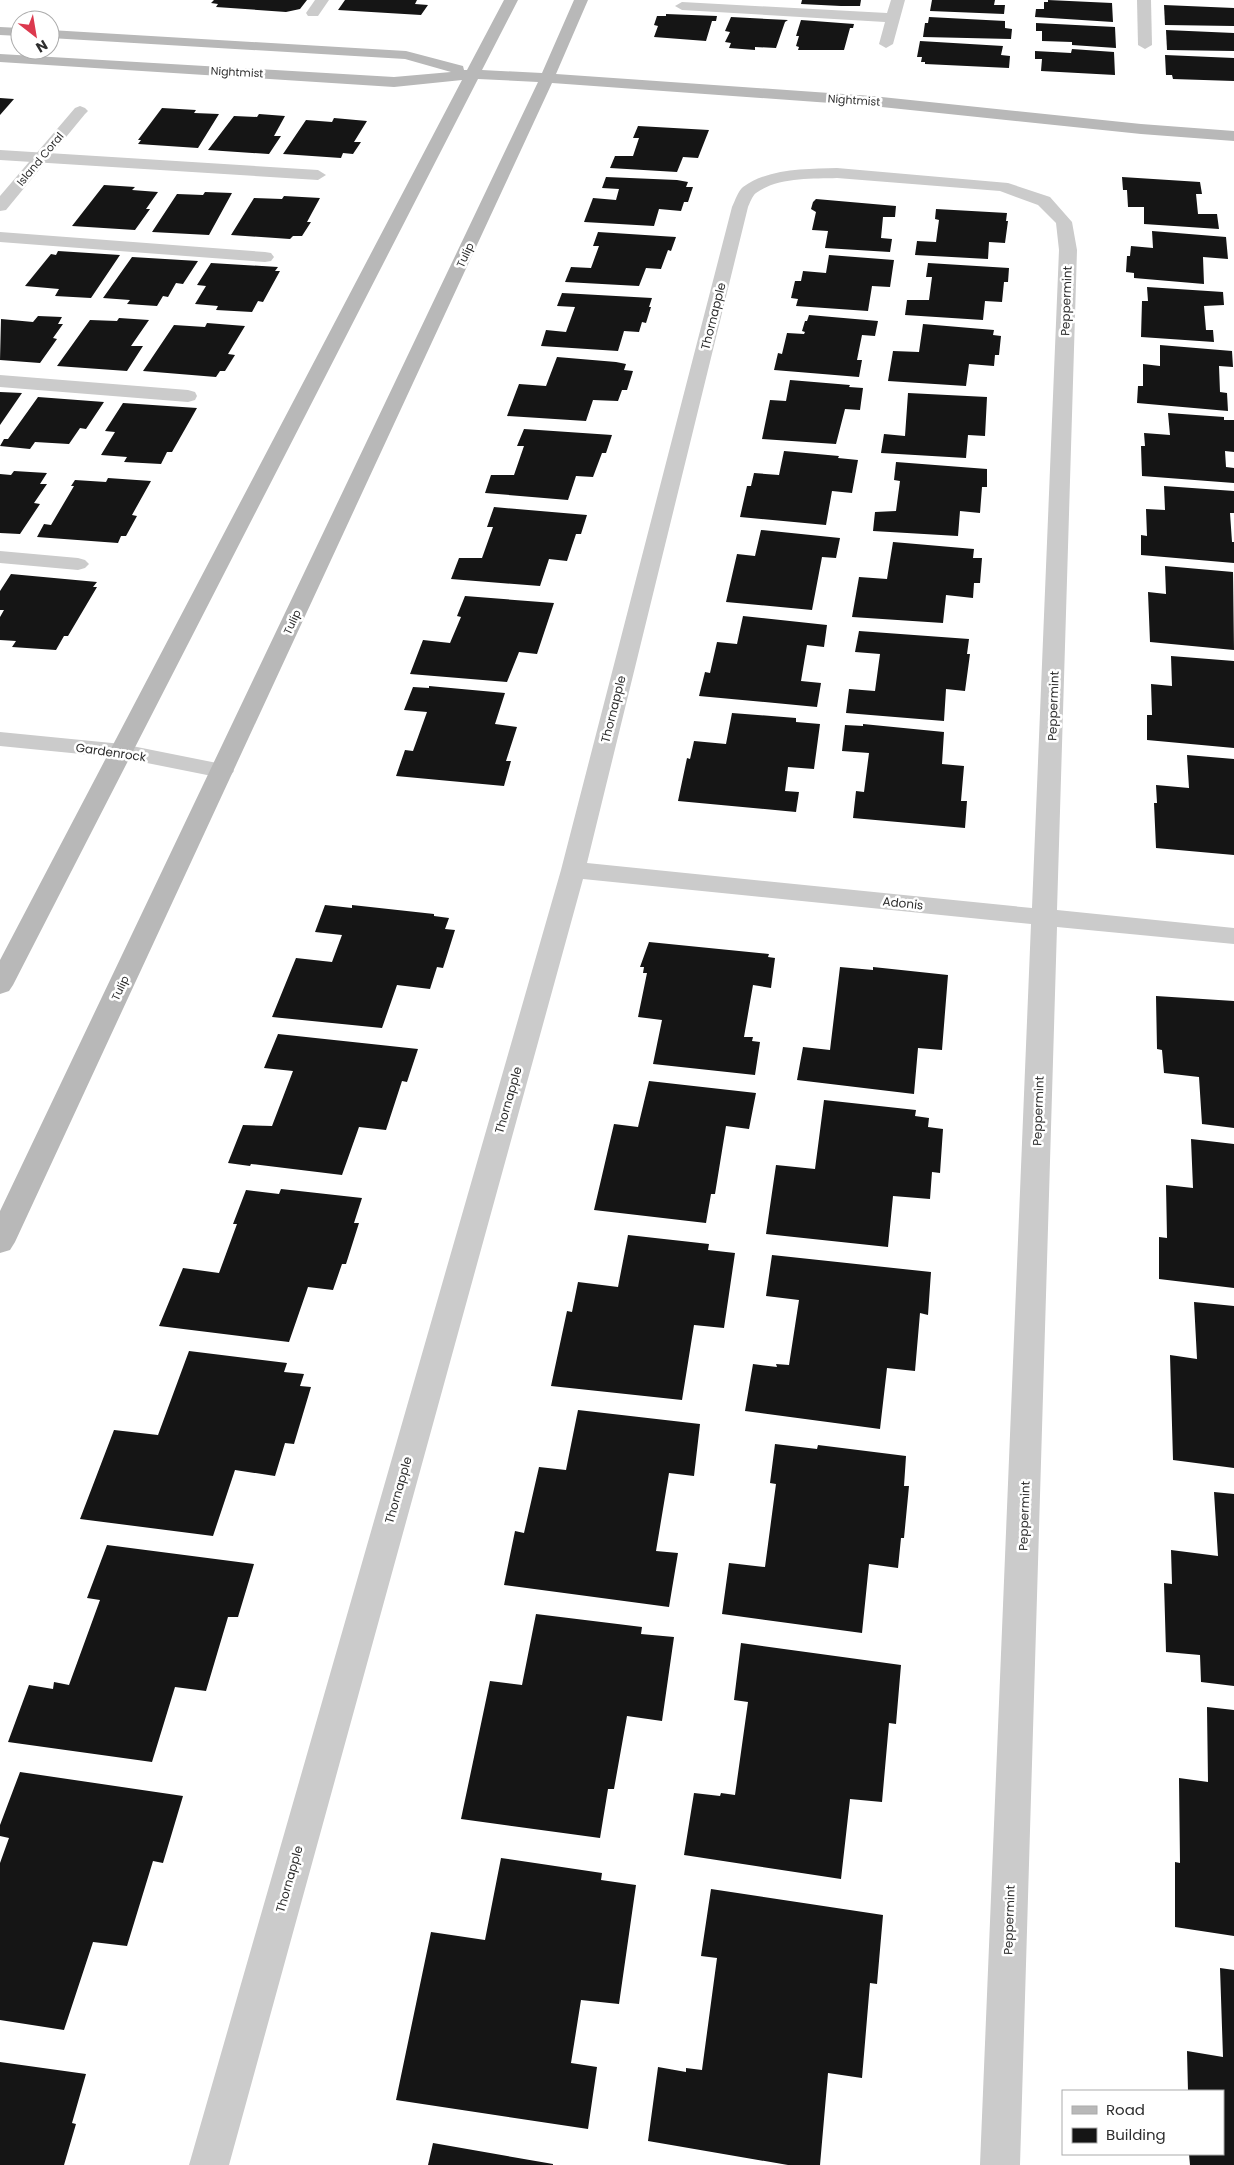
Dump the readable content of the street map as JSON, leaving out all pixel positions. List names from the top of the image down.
{
  "streets": {
    "street": [
      "Nightmist",
      "Island Coral",
      "Tulip",
      "Peppermint",
      "Thornapple",
      "Gardenrock",
      "Adonis"
    ]
  },
  "crossings": [
    ["Nightmist", "Tulip"],
    ["Tulip", "Gardenrock"],
    ["Peppermint", "Thornapple"],
    ["Peppermint", "Adonis"],
    ["Thornapple", "Adonis"]
  ],
  "legend": ["Road", "Building"],
  "north": "bottom right"
}
